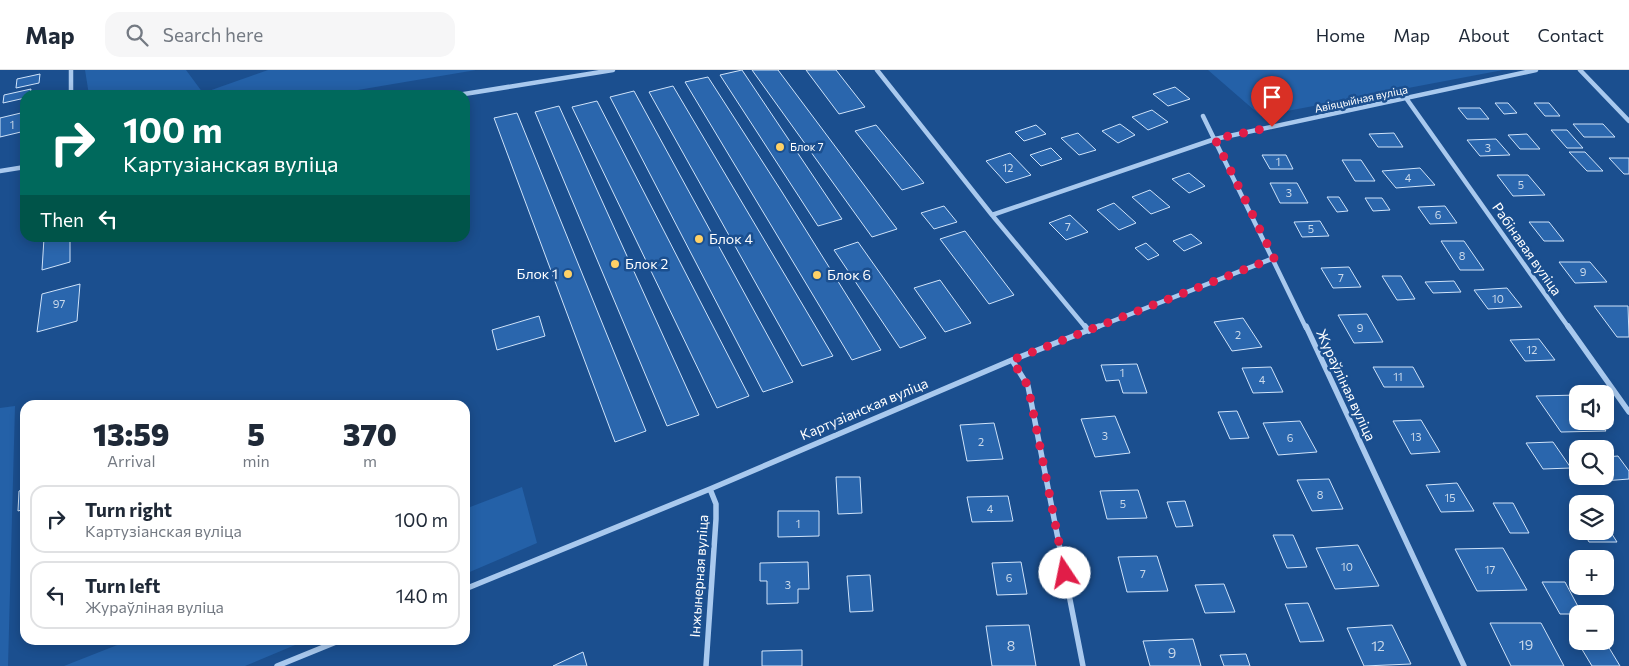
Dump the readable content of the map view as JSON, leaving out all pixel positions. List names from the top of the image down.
{
  "streets": {
    "street": [
      "Авіяцыйная вуліца",
      "Рабінавая вуліца",
      "Жураўліная вуліца",
      "Картузіанская вуліца",
      "Інжынерная вуліца"
    ]
  },
  "crossings": [
    ["Авіяцыйная вуліца", "Рабінавая вуліца"],
    ["Авіяцыйная вуліца", "Жураўліная вуліца"],
    ["Жураўліная вуліца", "Картузіанская вуліца"],
    ["Картузіанская вуліца", "Інжынерная вуліца"]
  ],
  "places": [
    "Блок 7",
    "Блок 4",
    "Блок 2",
    "Блок 1",
    "Блок 6"
  ],
  "house_numbers": [
    "1",
    "3",
    "1",
    "12",
    "4",
    "5",
    "3",
    "6",
    "7",
    "5",
    "8",
    "9",
    "7",
    "10",
    "97",
    "9",
    "2",
    "12",
    "1",
    "11",
    "4",
    "3",
    "13",
    "6",
    "2",
    "8",
    "15",
    "5",
    "4",
    "1",
    "10",
    "17",
    "7",
    "6",
    "3",
    "19",
    "8",
    "12",
    "9"
  ],
  "page": {
    "header": "Map",
    "search": "Search here",
    "nav": [
      "Home",
      "Map",
      "About",
      "Contact"
    ],
    "turn": ["100 m", "Картузіанская вуліца"],
    "then": "Then",
    "map_buttons": ["+", "−"],
    "eta": [
      "13:59",
      "Arrival",
      "5",
      "min",
      "370",
      "m"
    ],
    "list": [
      {
        "name": "Turn right",
        "note": "Картузіанская вуліца",
        "value": "100 m"
      },
      {
        "name": "Turn left",
        "note": "Жураўліная вуліца",
        "value": "140 m"
      }
    ]
  }
}
